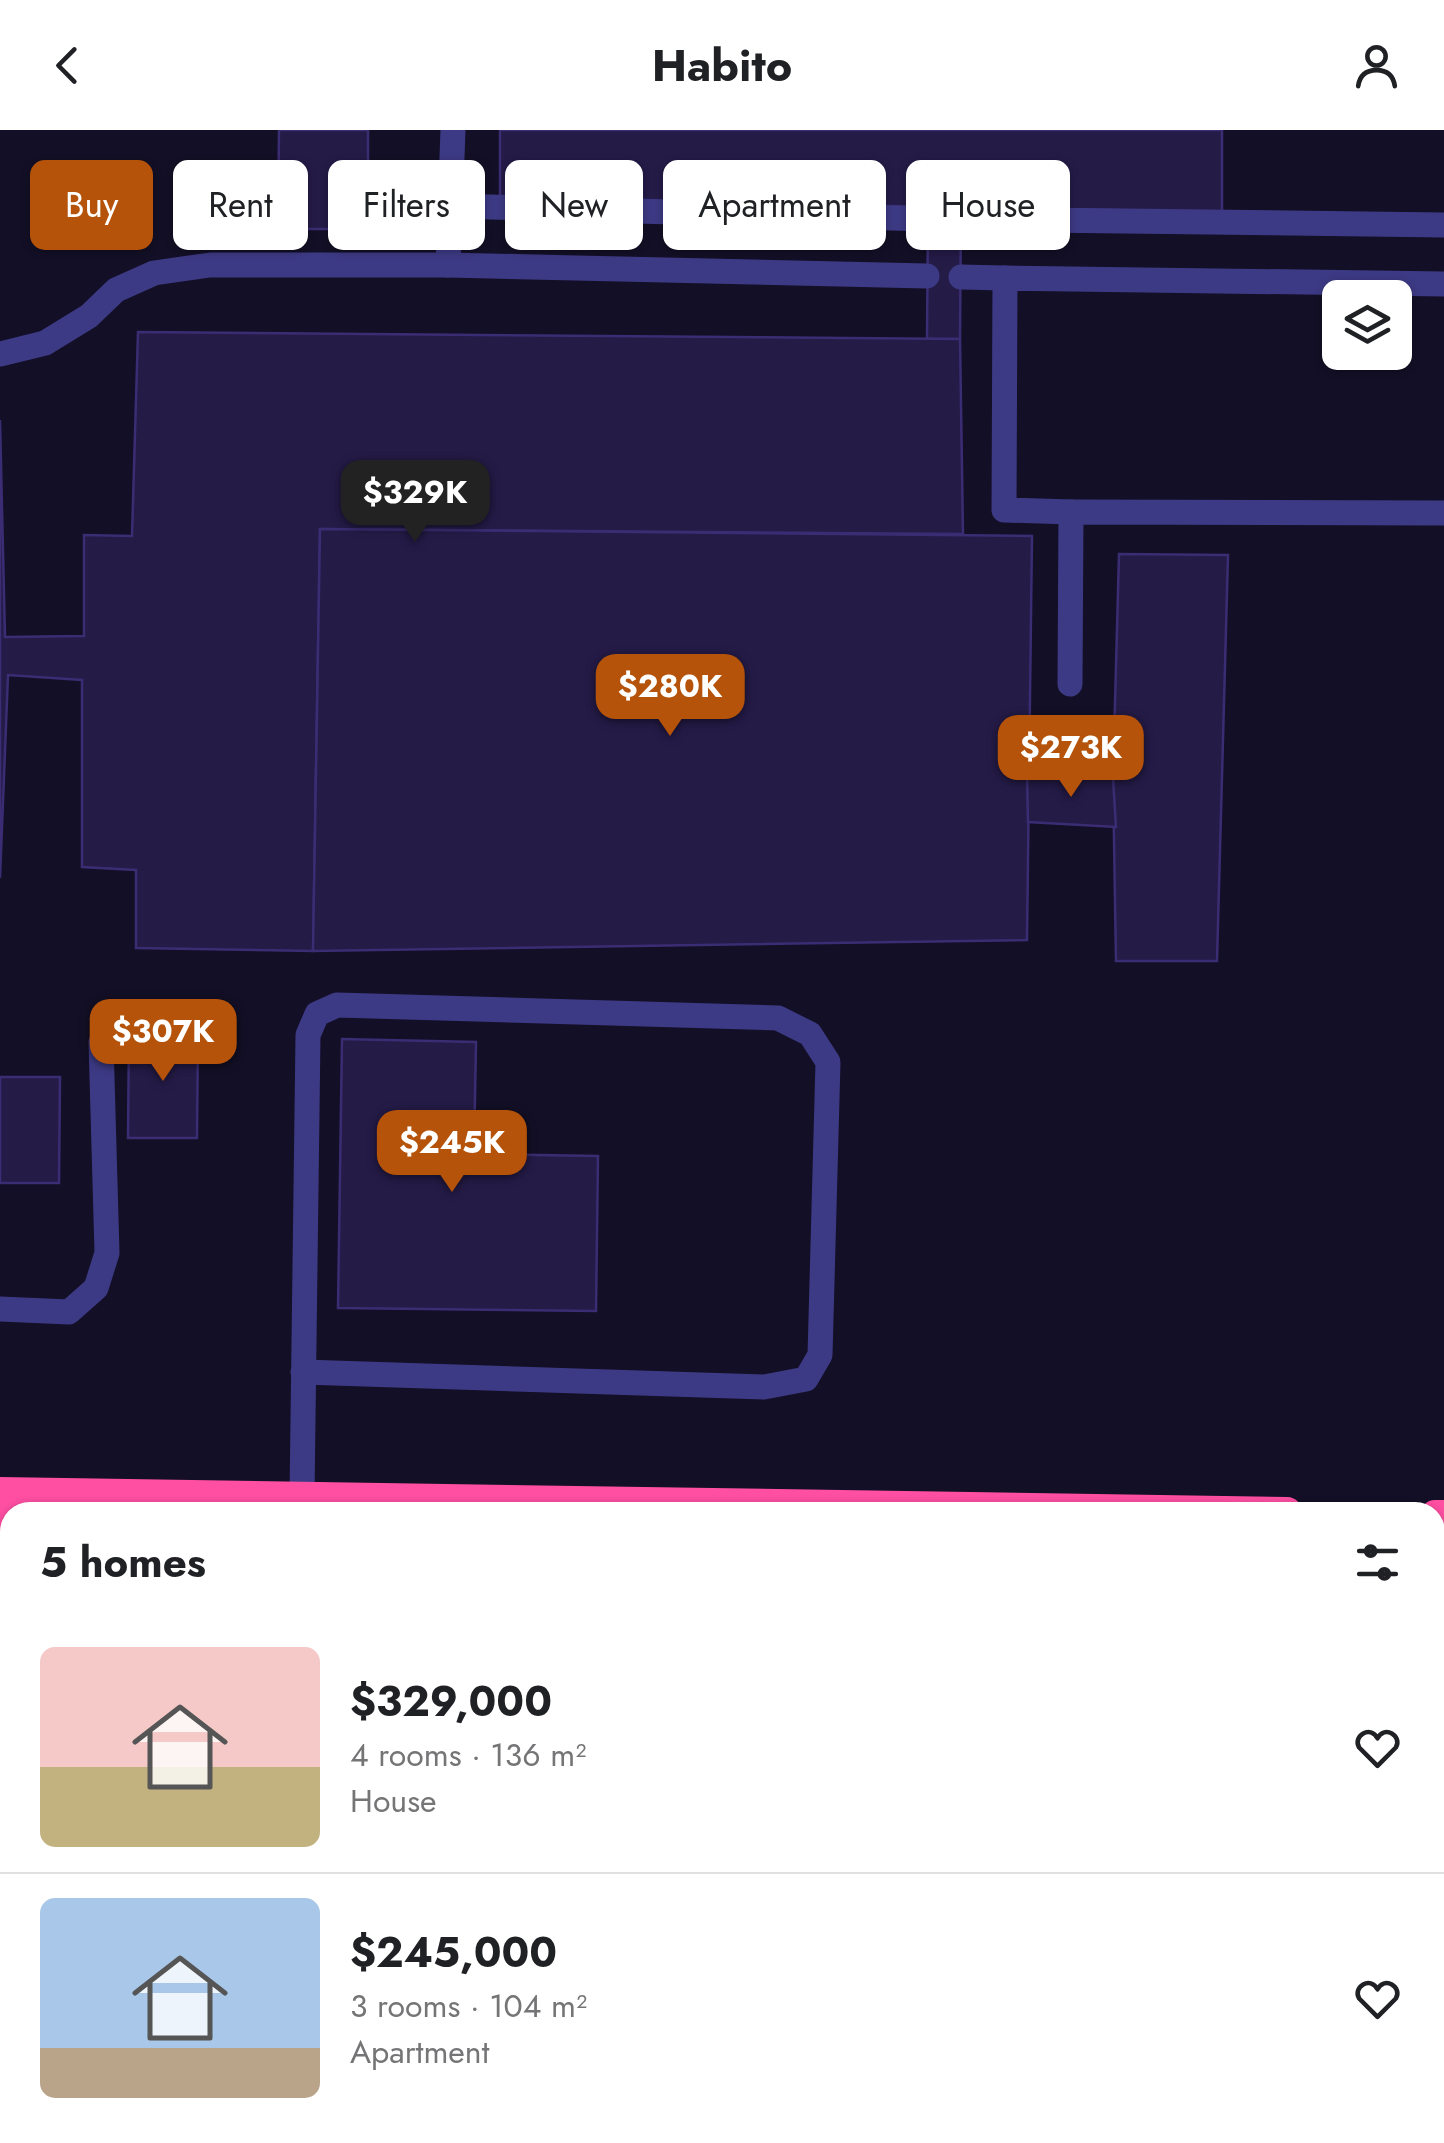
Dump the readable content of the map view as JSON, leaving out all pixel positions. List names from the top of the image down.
{
  "page": {
    "header": "Habito",
    "chip": [
      "Buy",
      "Rent",
      "Filters",
      "New",
      "Apartment",
      "House"
    ],
    "price": [
      "$329K",
      "$280K",
      "$273K",
      "$307K",
      "$245K"
    ],
    "heading": "5 homes",
    "list": [
      {
        "name": "$329,000",
        "note": "4 rooms · 136 m² · House"
      },
      {
        "name": "$245,000",
        "note": "3 rooms · 104 m² · Apartment"
      }
    ]
  }
}
